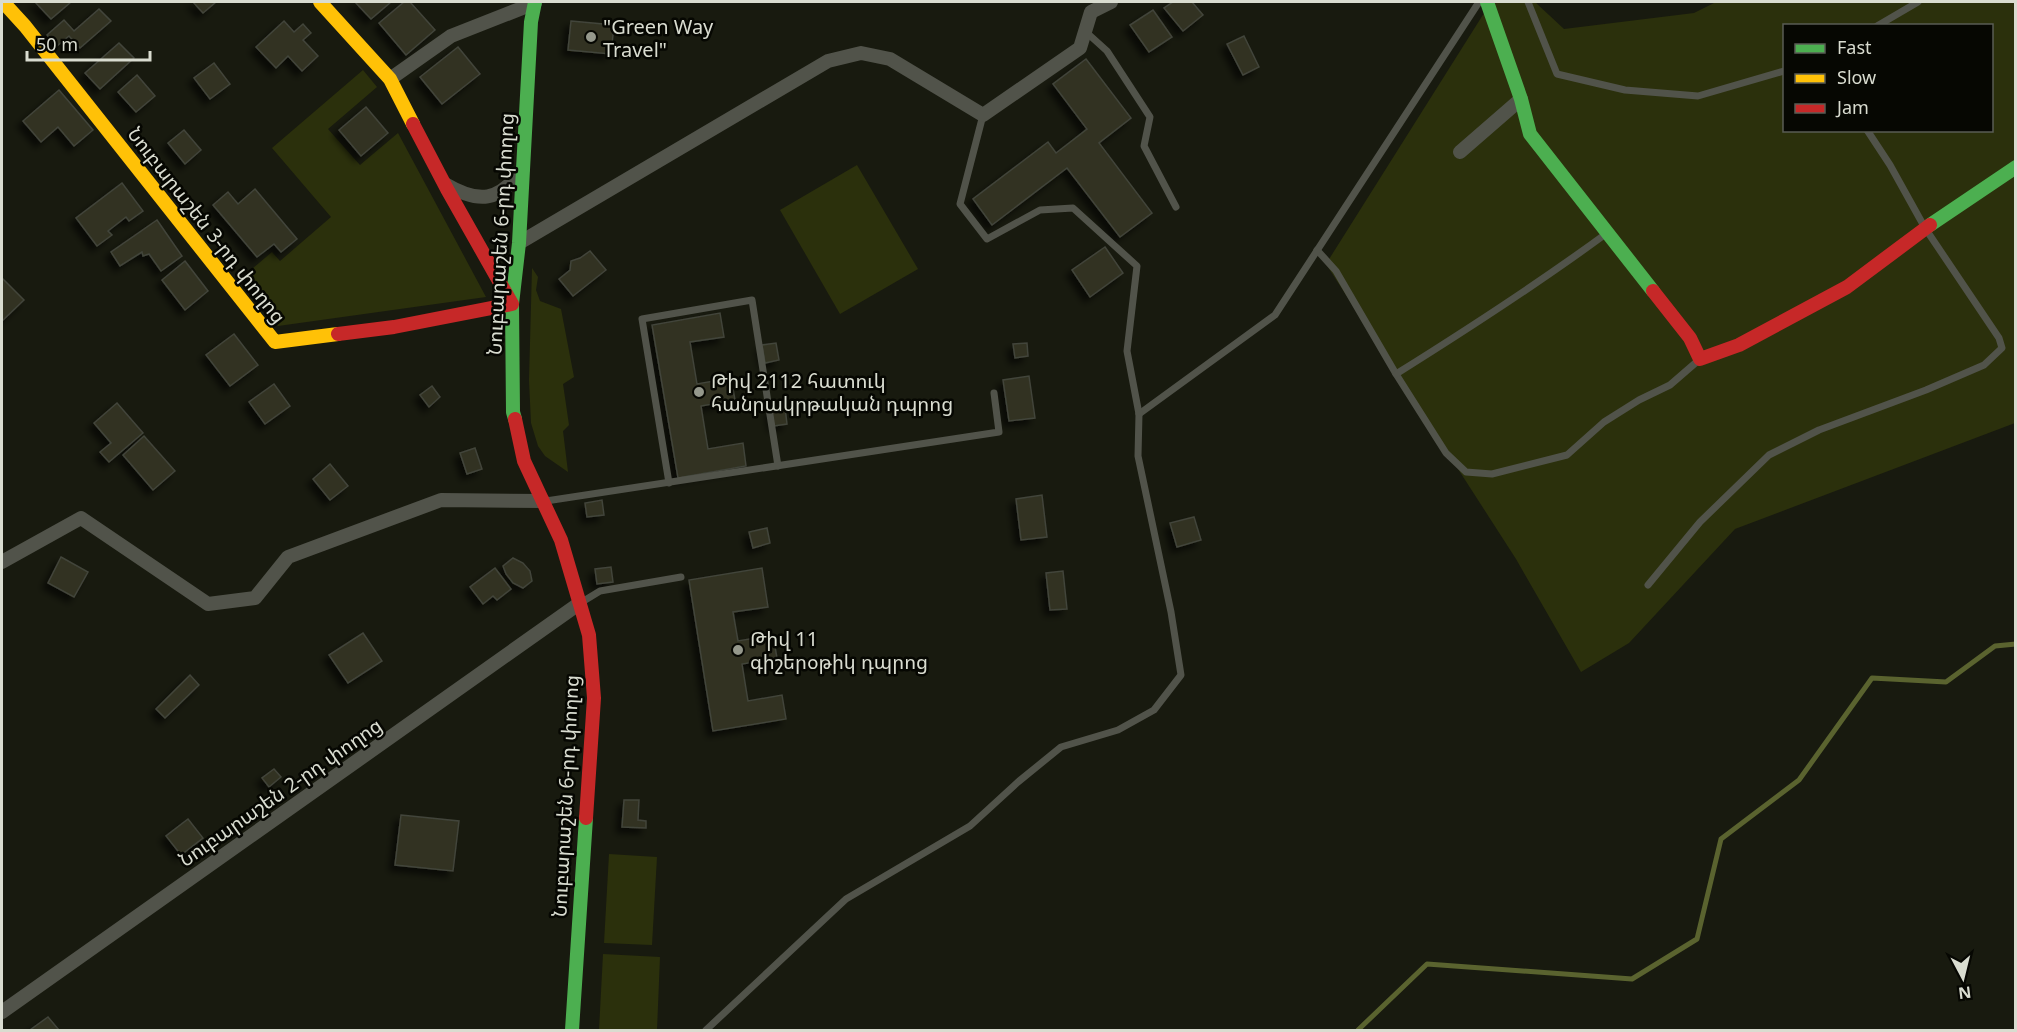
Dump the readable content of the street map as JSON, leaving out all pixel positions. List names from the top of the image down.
{
  "streets": {
    "street": ["Նուբարաշեն 3-րդ փողոց", "Նուբարաշեն 6-րդ փողոց", "Նուբարաշեն 2-րդ փողոց"]
  },
  "crossings": [
    ["Նուբարաշեն 3-րդ փողոց", "Նուբարաշեն 6-րդ փողոց"],
    ["Նուբարաշեն 6-րդ փողոց", "Նուբարաշեն 2-րդ փողոց"]
  ],
  "places": ["\"Green Way Travel\"", "Թիվ 2112 հատուկ հանրակրթական դպրոց", "Թիվ 11 գիշերօթիկ դպրոց"],
  "legend": ["Fast", "Slow", "Jam"],
  "scale_bar": "50 m",
  "north": "bottom"
}
